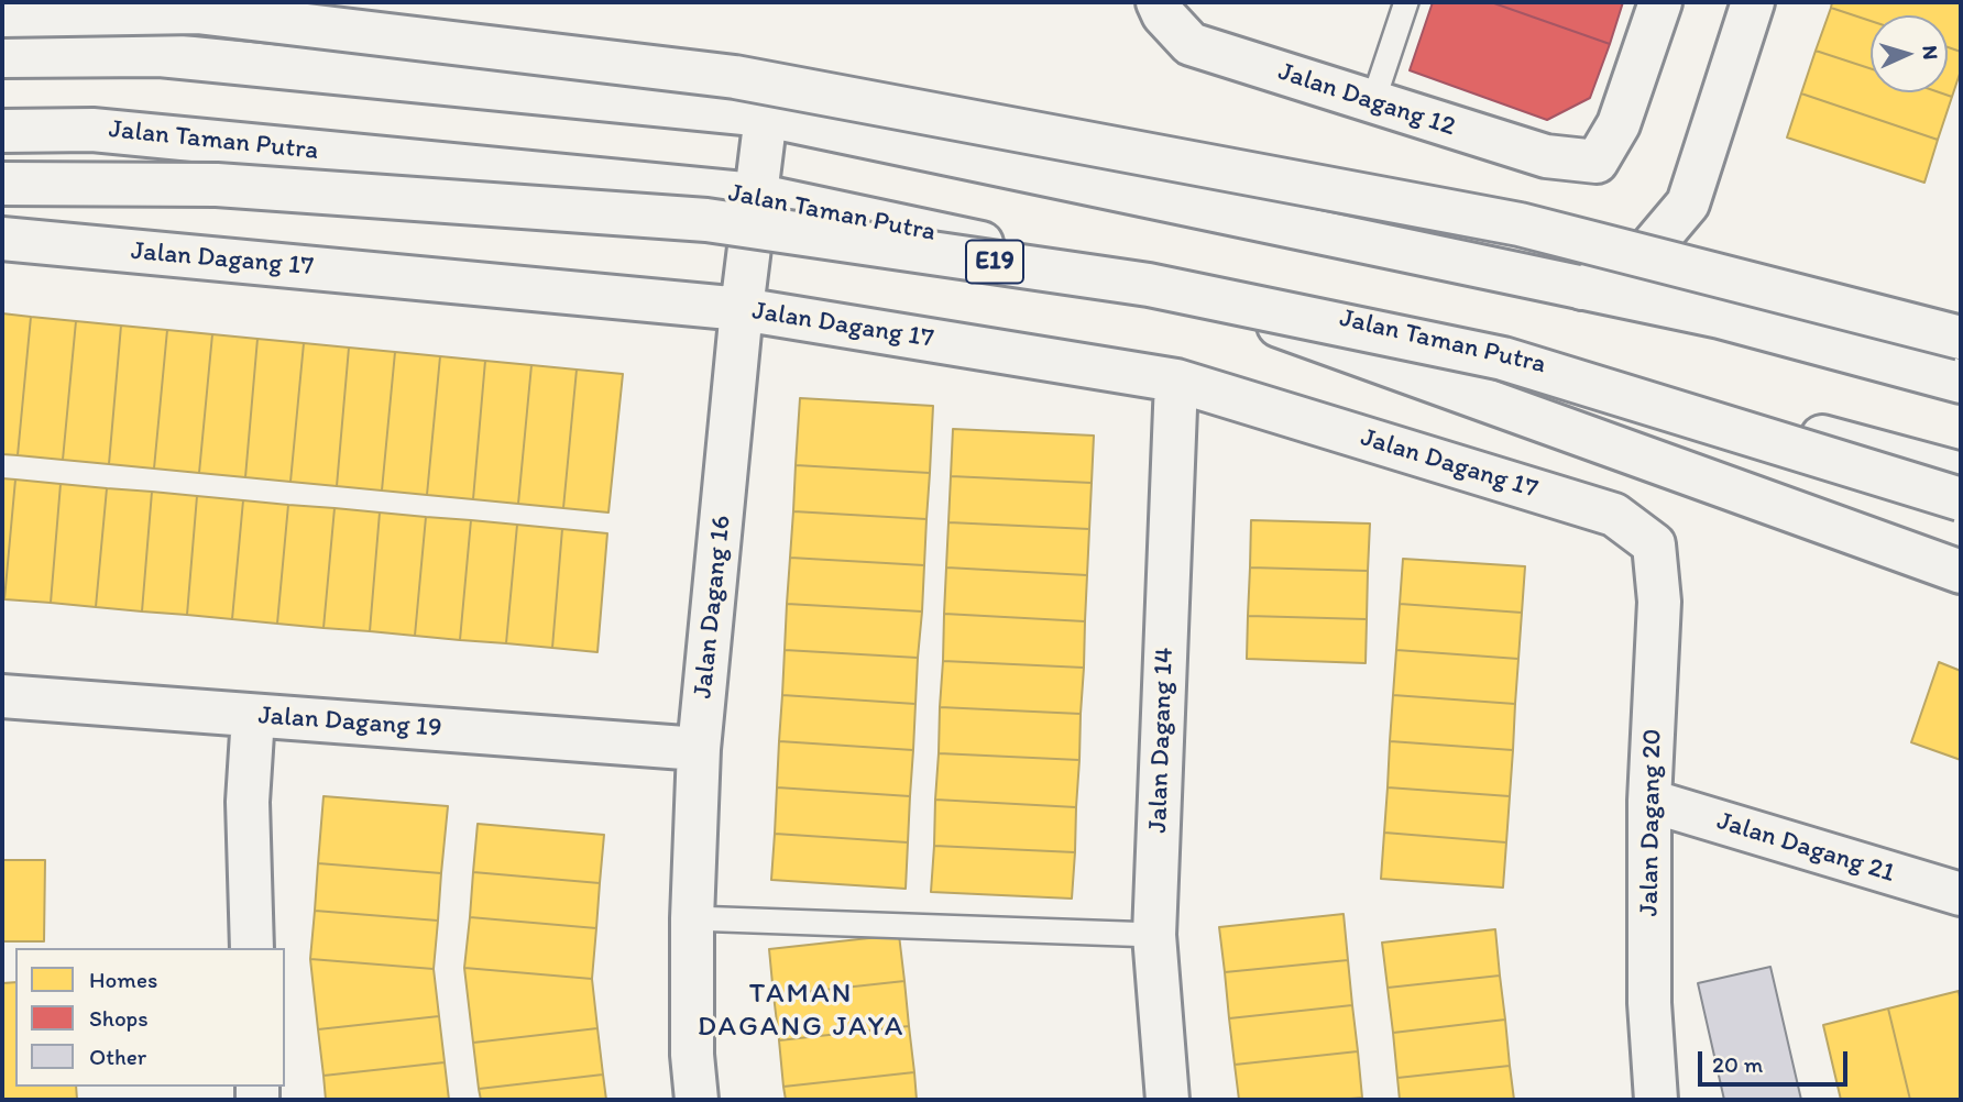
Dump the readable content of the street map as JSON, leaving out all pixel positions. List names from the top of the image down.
{
  "streets": {
    "main road": [
      "Jalan Dagang 12",
      "Jalan Taman Putra",
      "Jalan Dagang 17",
      "E19",
      "Jalan Dagang 16",
      "Jalan Dagang 19",
      "Jalan Dagang 14",
      "Jalan Dagang 20",
      "Jalan Dagang 21"
    ]
  },
  "crossings": [
    ["Jalan Taman Putra", "Jalan Dagang 16"],
    ["Jalan Dagang 17", "Jalan Dagang 16"],
    ["Jalan Dagang 17", "Jalan Dagang 14"],
    ["Jalan Dagang 17", "Jalan Dagang 20"],
    ["Jalan Dagang 16", "Jalan Dagang 19"],
    ["Jalan Dagang 20", "Jalan Dagang 21"]
  ],
  "districts": ["TAMAN DAGANG JAYA"],
  "legend": ["Homes", "Shops", "Other"],
  "scale_bar": "20 m",
  "north": "right"
}
